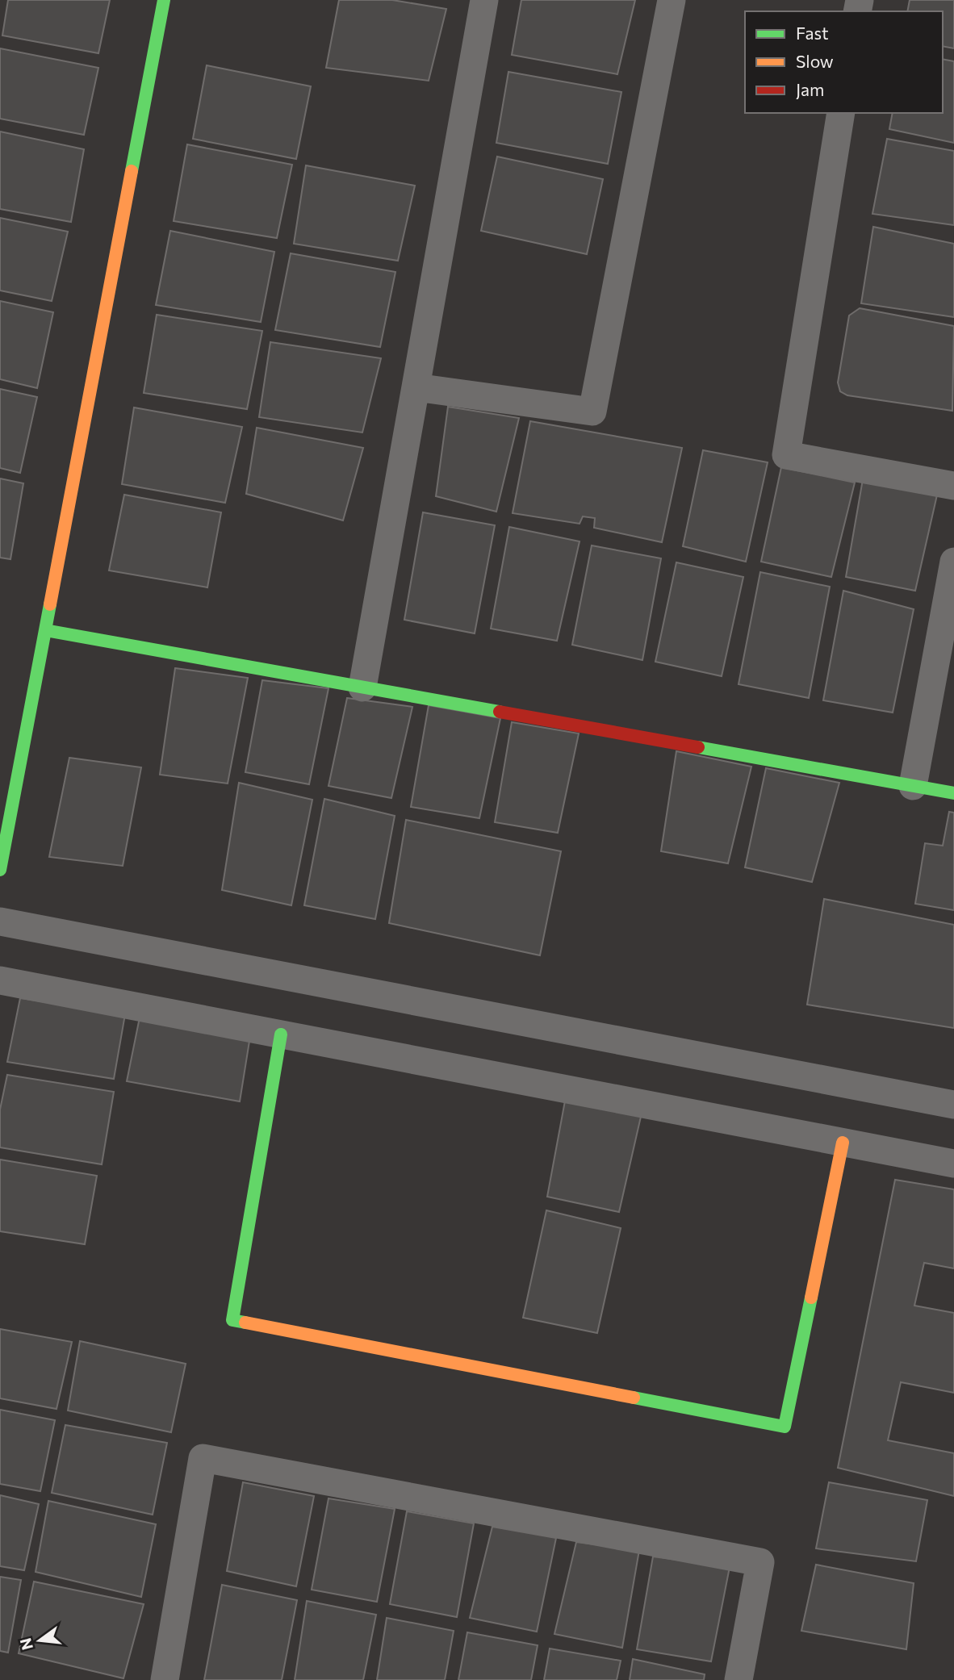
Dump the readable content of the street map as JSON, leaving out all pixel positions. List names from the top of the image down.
{
  "legend": ["Fast", "Slow", "Jam"],
  "north": "left"
}
